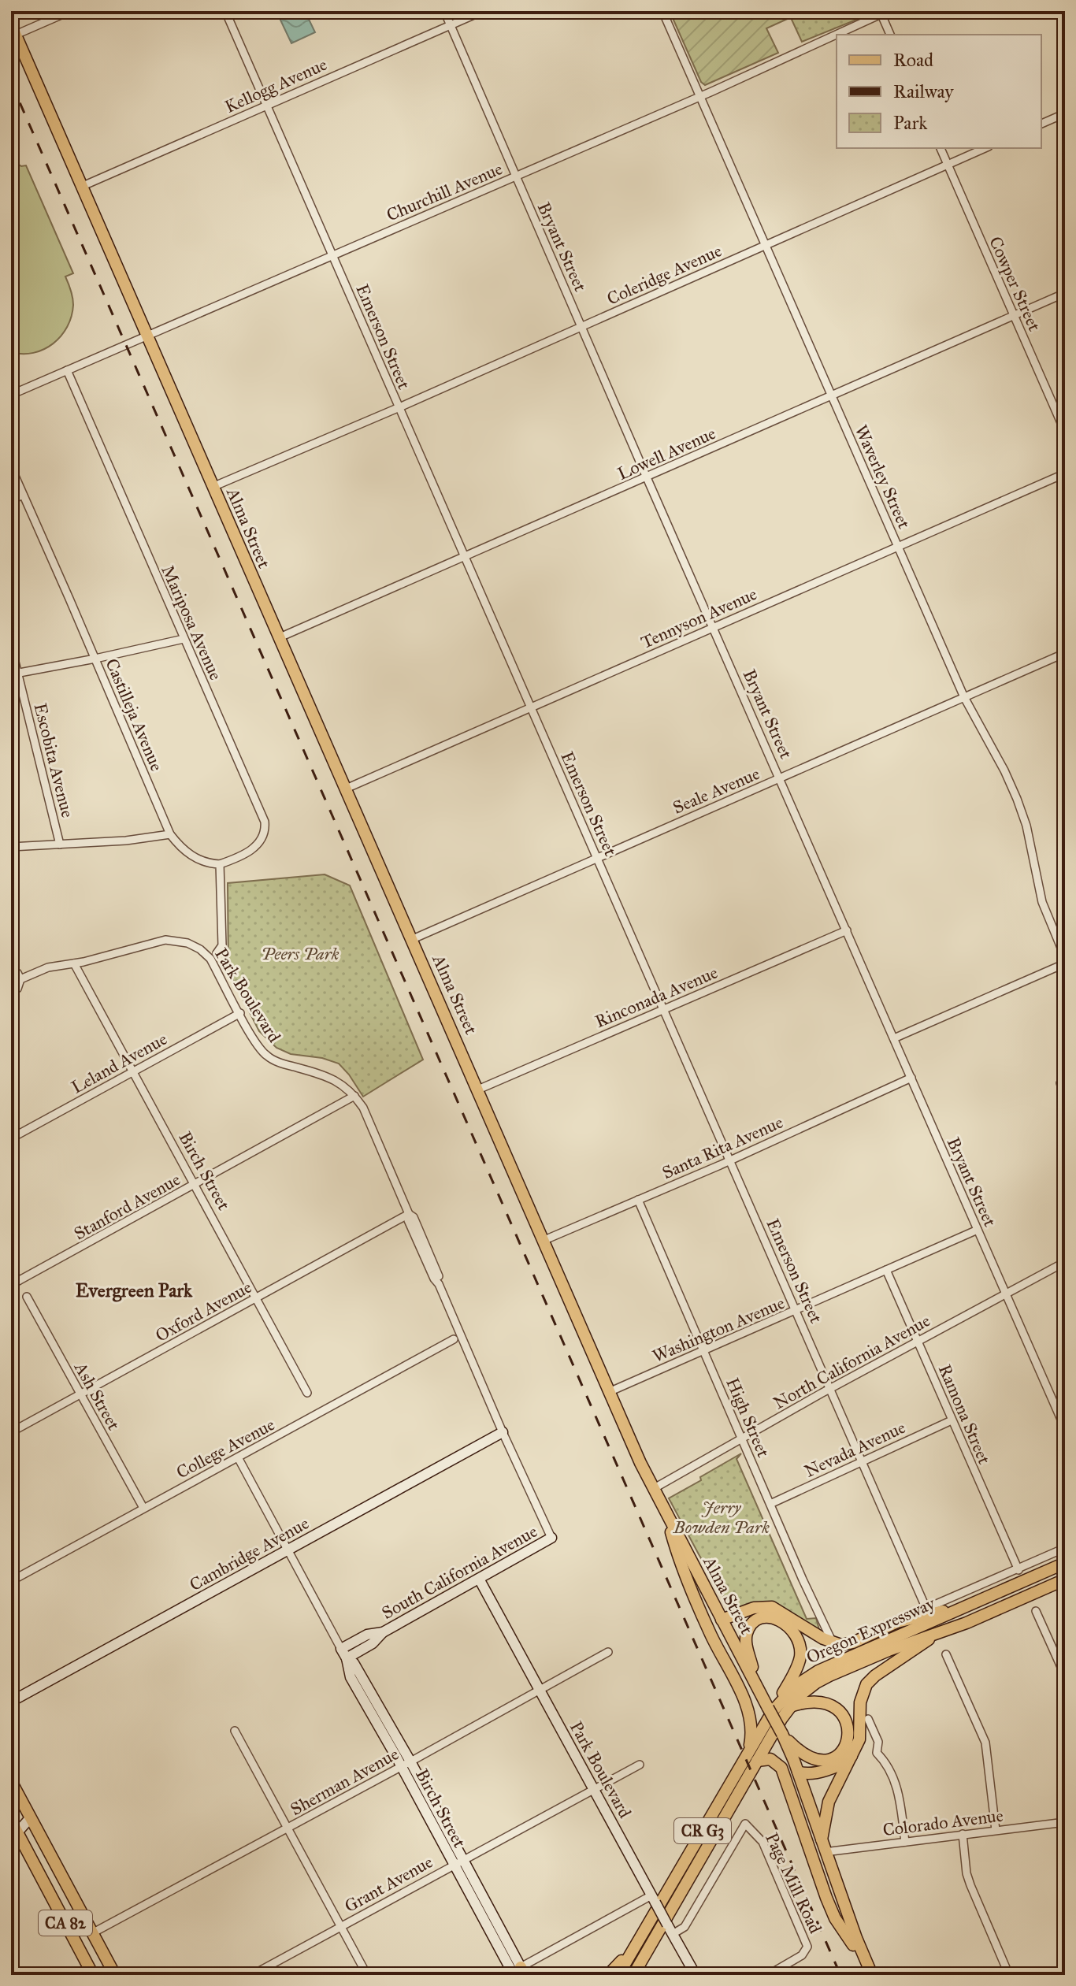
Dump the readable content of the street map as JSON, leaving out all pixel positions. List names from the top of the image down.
{
  "streets": {
    "main road": [
      "Alma Street",
      "Oregon Expressway",
      "CR G3",
      "CA 82"
    ],
    "street": [
      "Kellogg Avenue",
      "Churchill Avenue",
      "Bryant Street",
      "Coleridge Avenue",
      "Cowper Street",
      "Emerson Street",
      "Lowell Avenue",
      "Waverley Street",
      "Tennyson Avenue",
      "Mariposa Avenue",
      "Castilleja Avenue",
      "Escobita Avenue",
      "Seale Avenue",
      "Park Boulevard",
      "Rinconada Avenue",
      "Leland Avenue",
      "Santa Rita Avenue",
      "Birch Street",
      "Stanford Avenue",
      "Oxford Avenue",
      "Washington Avenue",
      "North California Avenue",
      "Ash Street",
      "Ramona Street",
      "High Street",
      "College Avenue",
      "Nevada Avenue",
      "Cambridge Avenue",
      "South California Avenue",
      "Sherman Avenue",
      "Colorado Avenue",
      "Page Mill Road",
      "Grant Avenue"
    ]
  },
  "crossings": [
    ["Kellogg Avenue", "Bryant Street"],
    ["Kellogg Avenue", "Emerson Street"],
    ["Kellogg Avenue", "Alma Street"],
    ["Churchill Avenue", "Bryant Street"],
    ["Churchill Avenue", "Emerson Street"],
    ["Churchill Avenue", "Waverley Street"],
    ["Churchill Avenue", "Alma Street"],
    ["Churchill Avenue", "Mariposa Avenue"],
    ["Bryant Street", "Coleridge Avenue"],
    ["Bryant Street", "Lowell Avenue"],
    ["Bryant Street", "Tennyson Avenue"],
    ["Bryant Street", "Seale Avenue"],
    ["Bryant Street", "Rinconada Avenue"],
    ["Bryant Street", "Santa Rita Avenue"],
    ["Bryant Street", "Washington Avenue"],
    ["Bryant Street", "North California Avenue"],
    ["Coleridge Avenue", "Cowper Street"],
    ["Coleridge Avenue", "Emerson Street"],
    ["Coleridge Avenue", "Waverley Street"],
    ["Coleridge Avenue", "Alma Street"],
    ["Cowper Street", "Lowell Avenue"],
    ["Emerson Street", "Lowell Avenue"],
    ["Emerson Street", "Tennyson Avenue"],
    ["Emerson Street", "Seale Avenue"],
    ["Emerson Street", "Rinconada Avenue"],
    ["Emerson Street", "Santa Rita Avenue"],
    ["Emerson Street", "Washington Avenue"],
    ["Emerson Street", "North California Avenue"],
    ["Emerson Street", "Nevada Avenue"],
    ["Lowell Avenue", "Waverley Street"],
    ["Lowell Avenue", "Alma Street"],
    ["Waverley Street", "Tennyson Avenue"],
    ["Waverley Street", "Seale Avenue"],
    ["Alma Street", "Tennyson Avenue"],
    ["Alma Street", "Seale Avenue"],
    ["Alma Street", "Rinconada Avenue"],
    ["Alma Street", "Santa Rita Avenue"],
    ["Alma Street", "Washington Avenue"],
    ["Alma Street", "North California Avenue"],
    ["Alma Street", "Oregon Expressway"],
    ["Alma Street", "Colorado Avenue"],
    ["Mariposa Avenue", "Castilleja Avenue"],
    ["Park Boulevard", "Leland Avenue"],
    ["Park Boulevard", "Birch Street"],
    ["Park Boulevard", "Stanford Avenue"],
    ["Park Boulevard", "Oxford Avenue"],
    ["Park Boulevard", "Cambridge Avenue"],
    ["Park Boulevard", "South California Avenue"],
    ["Park Boulevard", "Sherman Avenue"],
    ["Park Boulevard", "Page Mill Road"],
    ["Park Boulevard", "Grant Avenue"],
    ["Leland Avenue", "Birch Street"],
    ["Santa Rita Avenue", "High Street"],
    ["Birch Street", "Stanford Avenue"],
    ["Birch Street", "Oxford Avenue"],
    ["Birch Street", "College Avenue"],
    ["Birch Street", "Cambridge Avenue"],
    ["Birch Street", "South California Avenue"],
    ["Birch Street", "Sherman Avenue"],
    ["Birch Street", "Grant Avenue"],
    ["Oxford Avenue", "Ash Street"],
    ["Washington Avenue", "Ramona Street"],
    ["Washington Avenue", "High Street"],
    ["North California Avenue", "Ramona Street"],
    ["North California Avenue", "High Street"],
    ["Ash Street", "College Avenue"],
    ["Ramona Street", "Nevada Avenue"],
    ["High Street", "Nevada Avenue"],
    ["Sherman Avenue", "CA 82"]
  ],
  "districts": ["Evergreen Park"],
  "parks": ["Peers Park", "Jerry Bowden Park"],
  "legend": ["Road", "Railway", "Park"]
}
